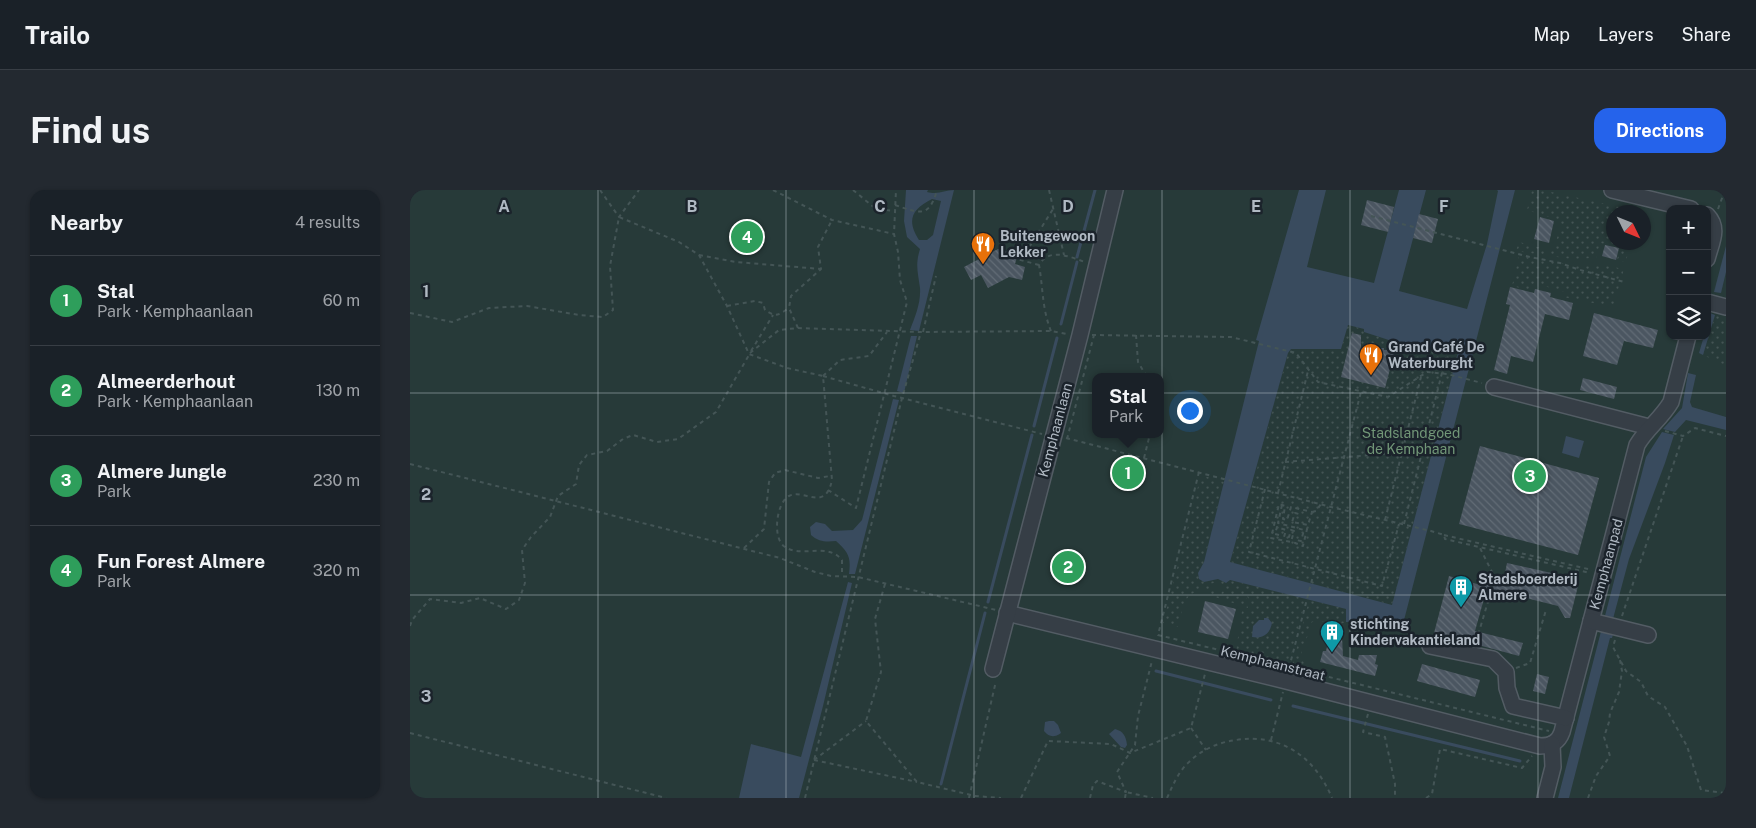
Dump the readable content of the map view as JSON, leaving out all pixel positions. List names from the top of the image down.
{
  "streets": {
    "street": ["Kemphaanlaan", "Kemphaanpad", "Kemphaanstraat"]
  },
  "crossings": [
    ["Kemphaanlaan", "Kemphaanstraat"],
    ["Kemphaanpad", "Kemphaanstraat"]
  ],
  "parks": ["Stadslandgoed de Kemphaan"],
  "places": {
    "restaurant": ["Buitengewoon Lekker", "Grand Café De Waterburght"],
    "building": ["Stadsboerderij Almere", "stichting Kindervakantieland"]
  },
  "north": "bottom right",
  "page": {
    "header": "Trailo",
    "nav": ["Map", "Layers", "Share"],
    "buttons": "Directions",
    "title": "Find us",
    "heading": ["Nearby", "4 results"],
    "map_buttons": ["+", "−"],
    "pins": [
      "4",
      "1",
      "3",
      "2"
    ],
    "list": [
      {
        "mark": "1",
        "name": "Stal",
        "note": "Park · Kemphaanlaan",
        "value": "60 m"
      },
      {
        "mark": "2",
        "name": "Almeerderhout",
        "note": "Park · Kemphaanlaan",
        "value": "130 m"
      },
      {
        "mark": "3",
        "name": "Almere Jungle",
        "note": "Park",
        "value": "230 m"
      },
      {
        "mark": "4",
        "name": "Fun Forest Almere",
        "note": "Park",
        "value": "320 m"
      }
    ],
    "popup": ["Stal", "Park"]
  },
  "grid": {
    "columns": [
      "A",
      "B",
      "C",
      "D",
      "E",
      "F"
    ],
    "rows": ["1", "2", "3"]
  }
}
